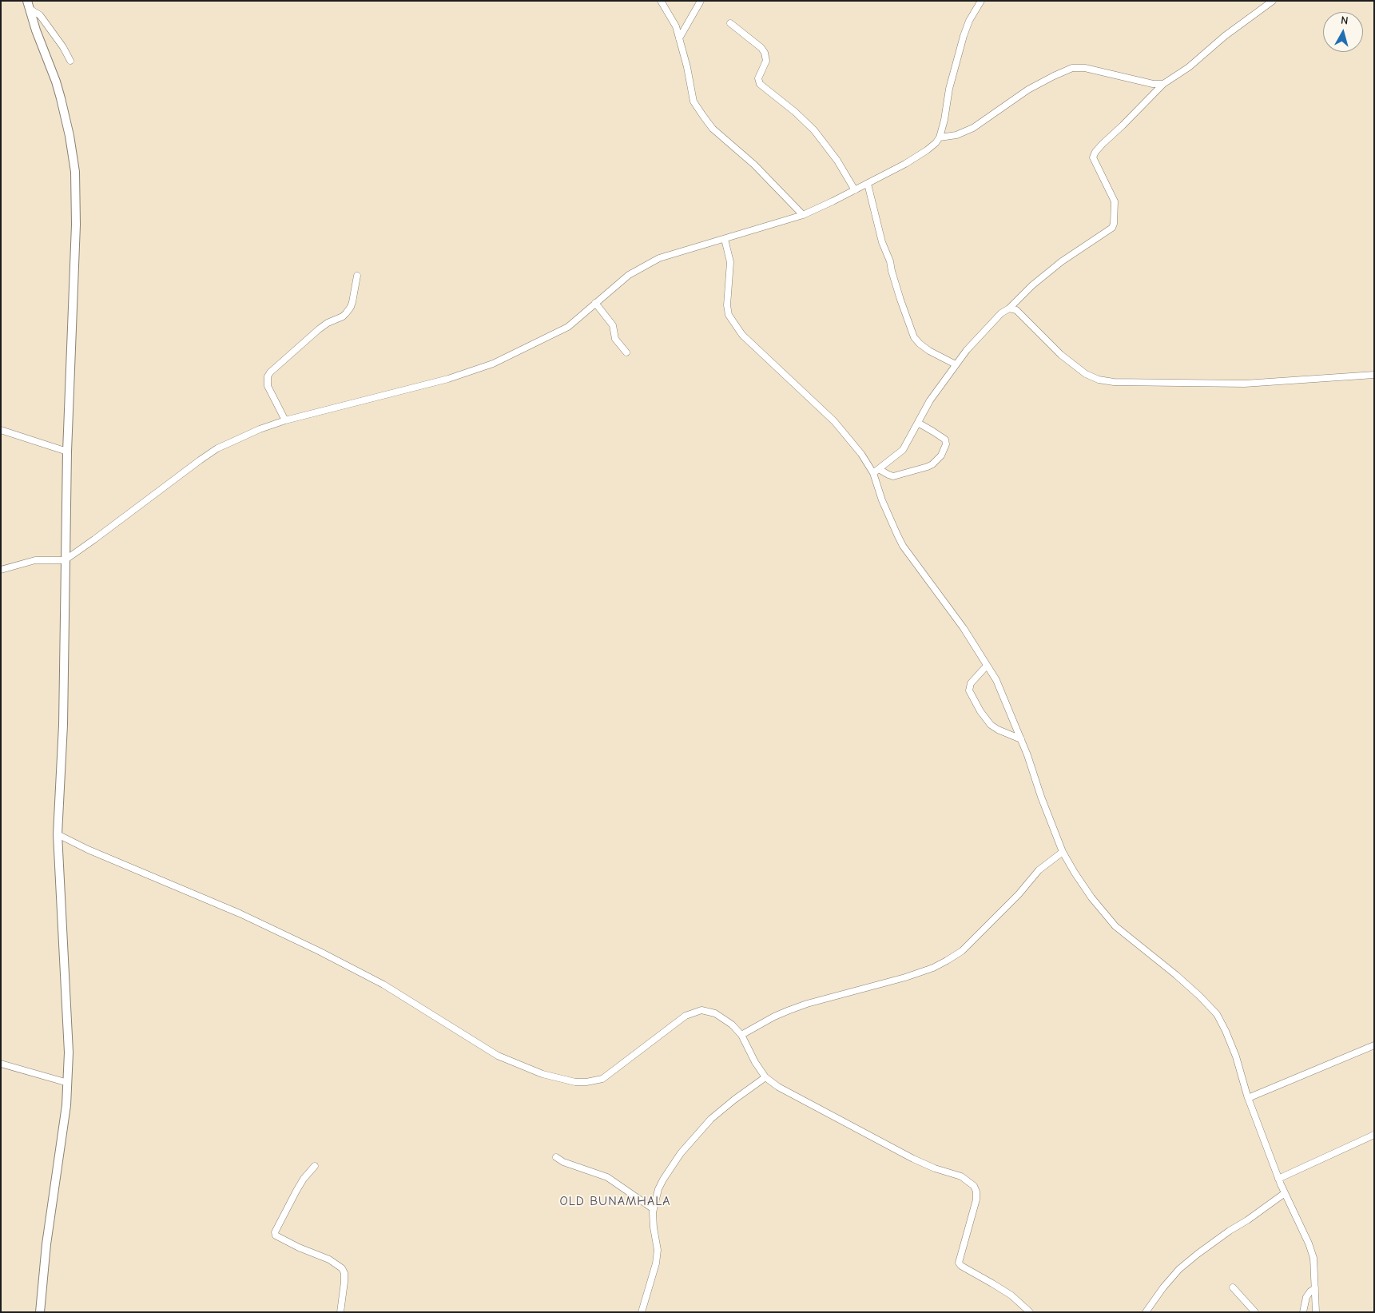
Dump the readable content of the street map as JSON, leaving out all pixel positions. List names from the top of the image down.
{
  "districts": ["OLD BUNAMHALA"],
  "north": "top"
}
